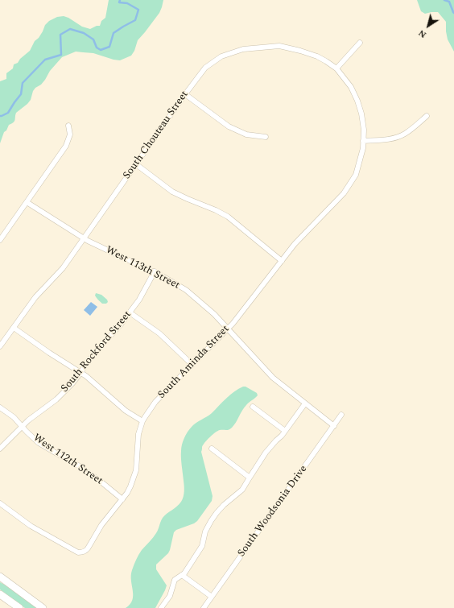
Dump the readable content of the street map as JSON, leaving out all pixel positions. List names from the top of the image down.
{
  "streets": {
    "street": [
      "South Chouteau Street",
      "West 113th Street",
      "South Rockford Street",
      "South Aminda Street",
      "West 112th Street",
      "South Woodsonia Drive"
    ]
  },
  "crossings": [
    ["South Chouteau Street", "West 113th Street"],
    ["South Chouteau Street", "South Aminda Street"],
    ["West 113th Street", "South Rockford Street"],
    ["West 113th Street", "South Aminda Street"],
    ["West 113th Street", "South Woodsonia Drive"],
    ["South Rockford Street", "West 112th Street"],
    ["South Aminda Street", "West 112th Street"]
  ],
  "north": "bottom left"
}
